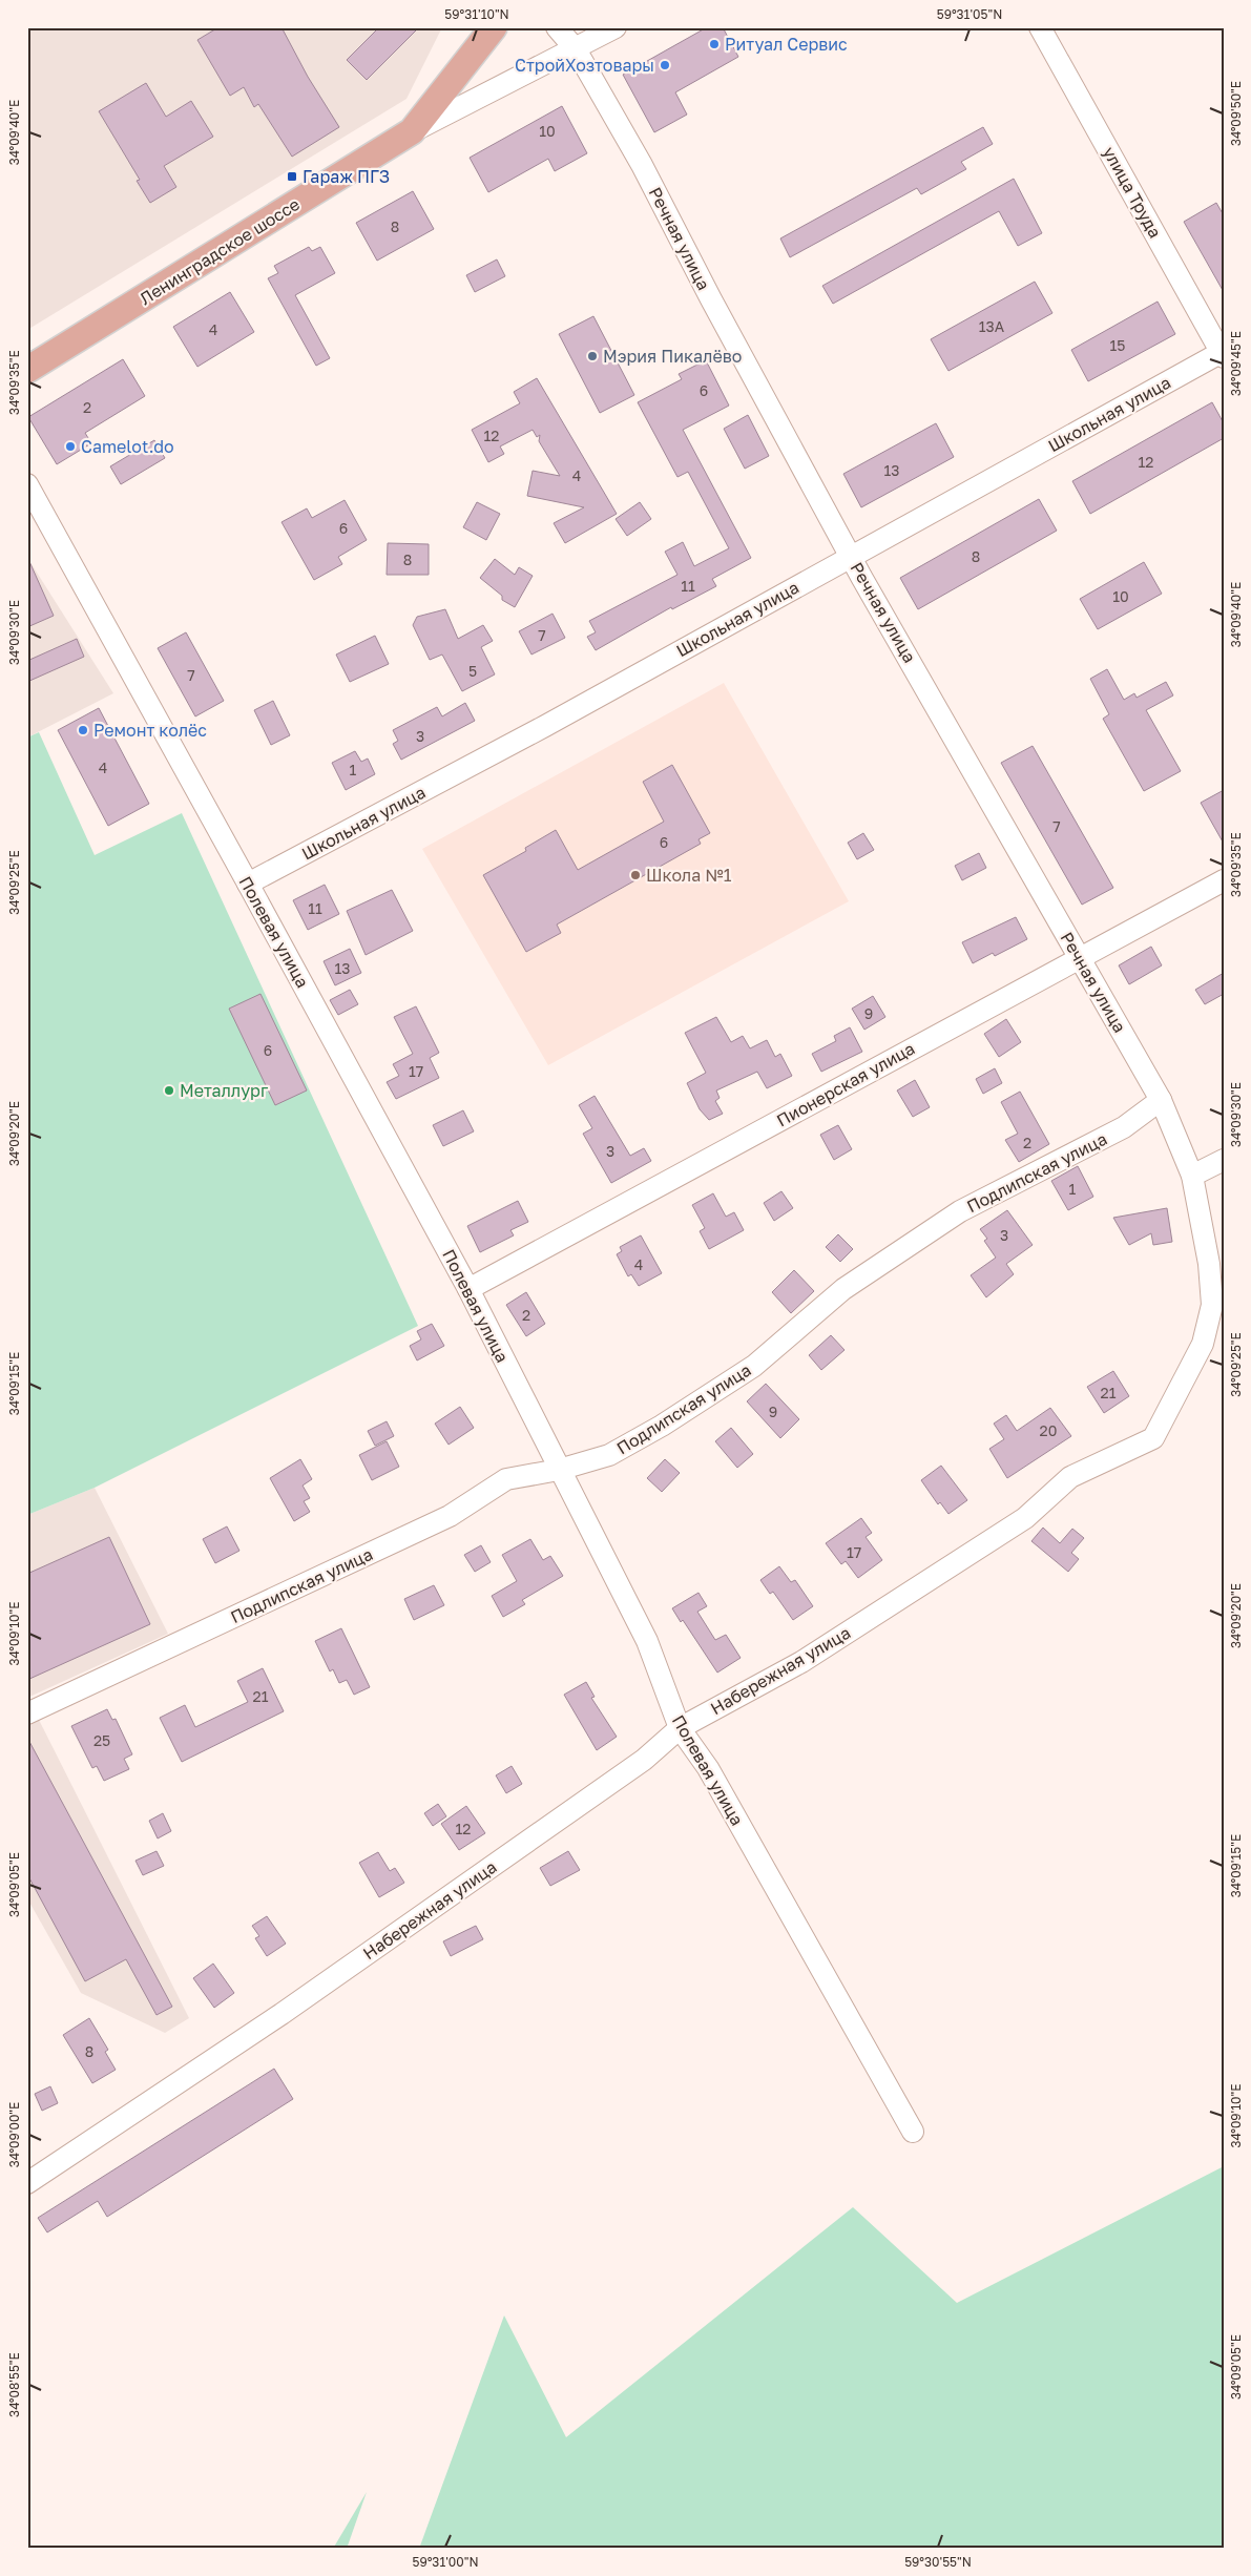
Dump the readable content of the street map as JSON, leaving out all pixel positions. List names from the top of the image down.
{
  "streets": {
    "main road": ["Ленинградское шоссе"],
    "street": [
      "улица Труда",
      "Речная улица",
      "Школьная улица",
      "Полевая улица",
      "Пионерская улица",
      "Подлипская улица",
      "Набережная улица"
    ]
  },
  "crossings": [
    ["улица Труда", "Школьная улица"],
    ["Речная улица", "Школьная улица"],
    ["Речная улица", "Пионерская улица"],
    ["Речная улица", "Подлипская улица"],
    ["Речная улица", "Набережная улица"],
    ["Школьная улица", "Полевая улица"],
    ["Полевая улица", "Пионерская улица"],
    ["Полевая улица", "Подлипская улица"],
    ["Полевая улица", "Набережная улица"]
  ],
  "places": {
    "other": [
      "Ритуал Сервис",
      "СтройХозтовары",
      "Мэрия Пикалёво",
      "Camelot.do",
      "Ремонт колёс",
      "Школа №1",
      "Металлург"
    ],
    "transit": ["Гараж ПГЗ"]
  },
  "house_numbers": [
    "10",
    "8",
    "13А",
    "4",
    "15",
    "6",
    "2",
    "12",
    "12",
    "13",
    "4",
    "6",
    "8",
    "8",
    "11",
    "10",
    "7",
    "5",
    "7",
    "3",
    "4",
    "1",
    "7",
    "6",
    "11",
    "13",
    "9",
    "6",
    "17",
    "2",
    "3",
    "1",
    "3",
    "4",
    "2",
    "21",
    "9",
    "20",
    "17",
    "21",
    "25",
    "12",
    "8"
  ],
  "coordinates": [
    "59°31'10\"N",
    "59°31'05\"N",
    "34°09'50\"E",
    "34°09'40\"E",
    "34°09'45\"E",
    "34°09'35\"E",
    "34°09'30\"E",
    "34°09'25\"E",
    "34°09'20\"E",
    "34°09'15\"E",
    "34°09'10\"E",
    "34°09'05\"E",
    "34°09'00\"E",
    "34°08'55\"E",
    "59°31'00\"N",
    "59°30'55\"N"
  ]
}
